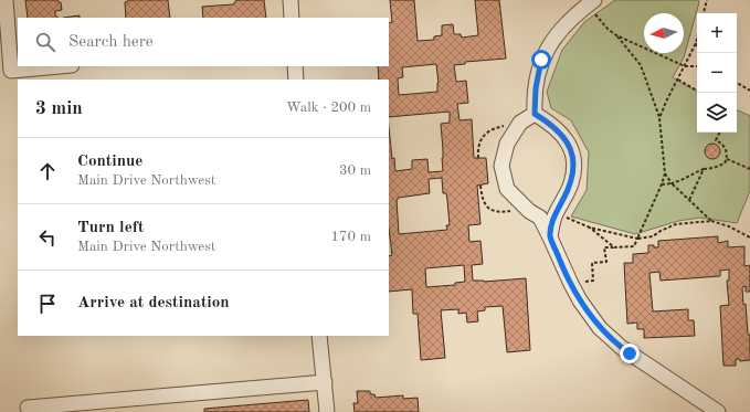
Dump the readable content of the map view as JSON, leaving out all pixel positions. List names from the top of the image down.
{
  "north": "left",
  "page": {
    "map_buttons": ["+", "−"],
    "search": "Search here",
    "heading": ["3 min", "Walk · 200 m"],
    "list": [
      ["Continue", "Main Drive Northwest", "30 m"],
      ["Turn left", "Main Drive Northwest", "170 m"],
      "Arrive at destination"
    ]
  }
}
